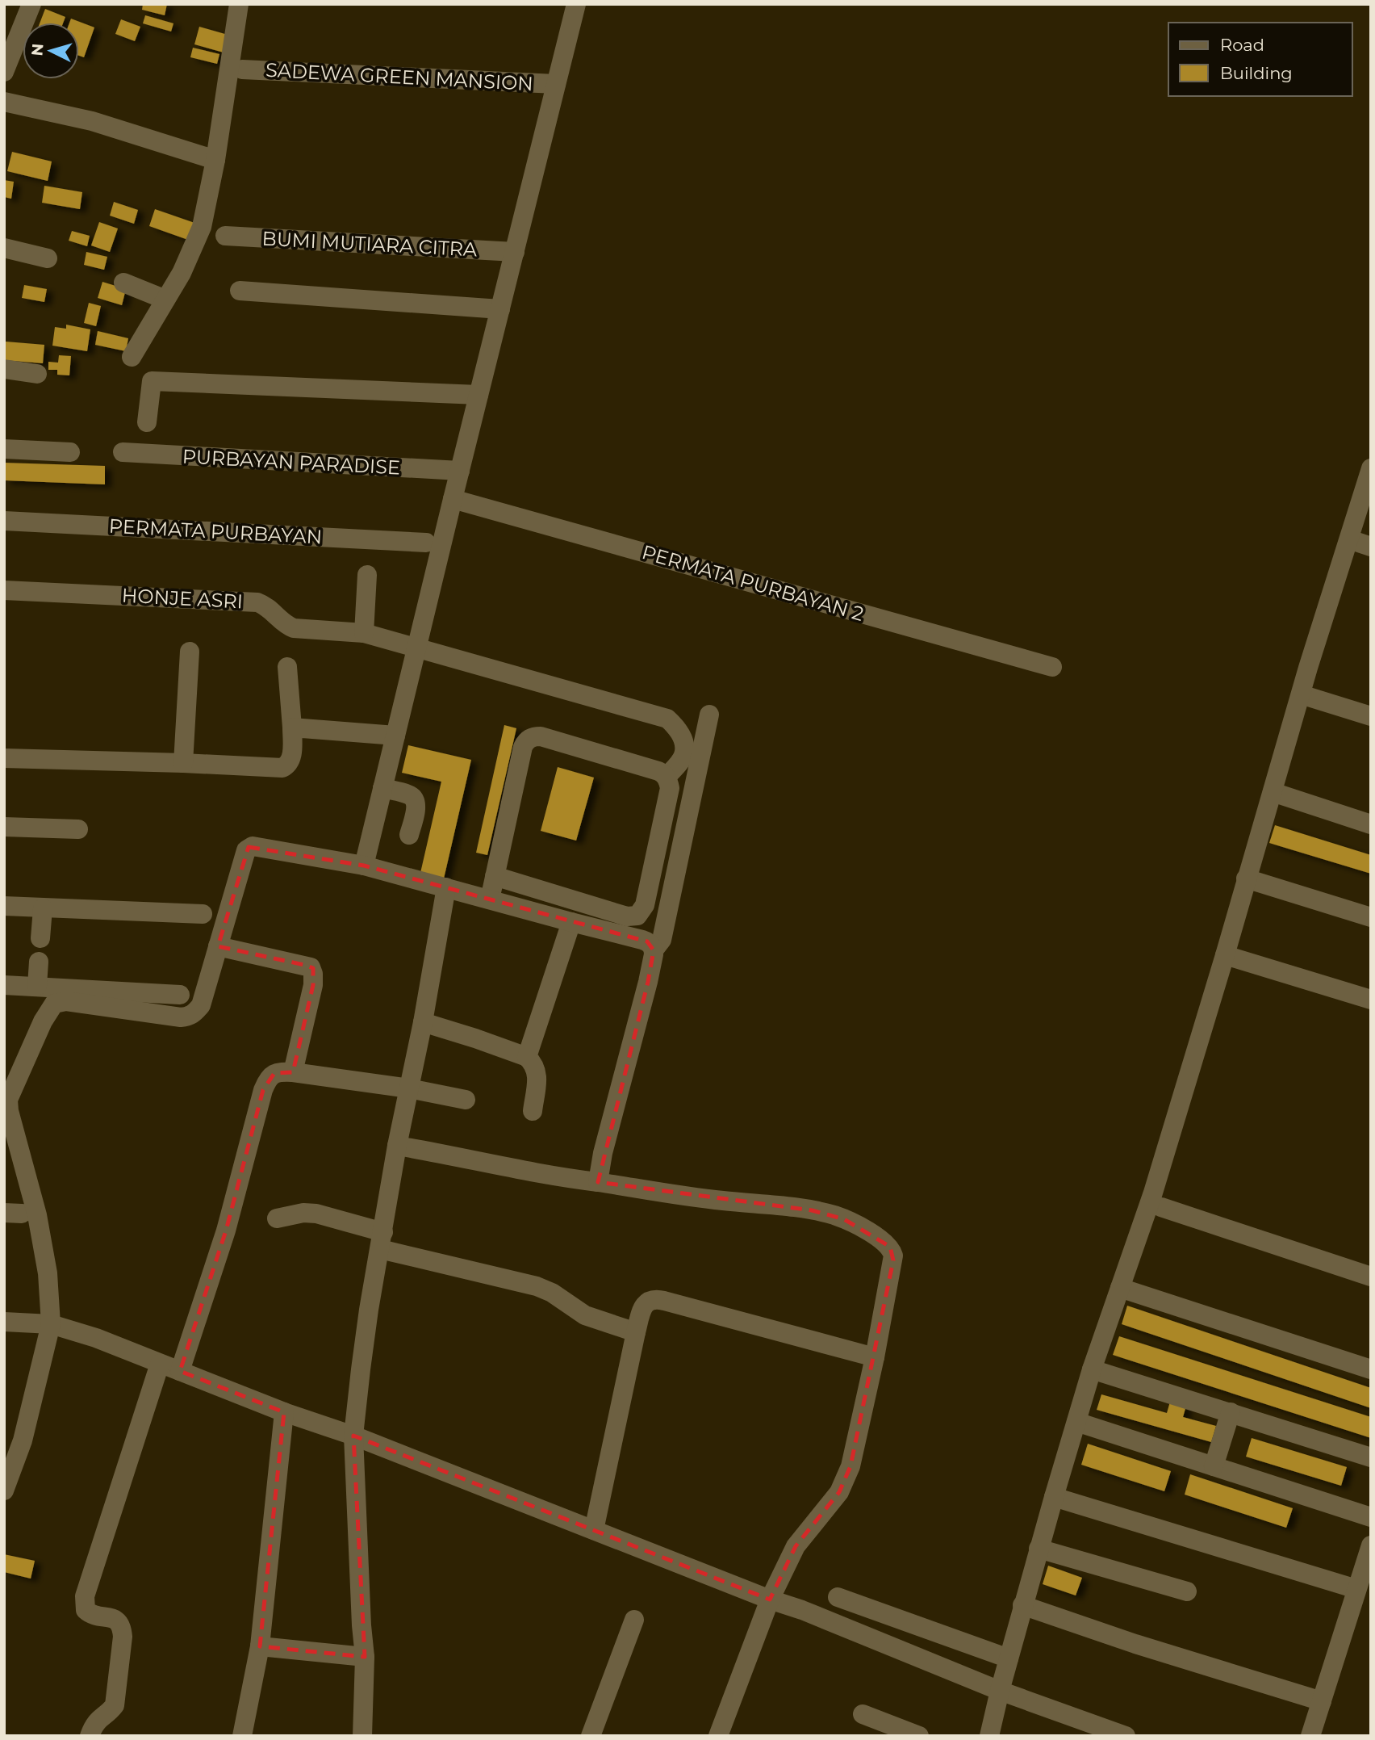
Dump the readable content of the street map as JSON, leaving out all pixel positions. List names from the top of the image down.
{
  "streets": {
    "street": [
      "SADEWA GREEN MANSION",
      "BUMI MUTIARA CITRA",
      "PURBAYAN PARADISE",
      "PERMATA PURBAYAN",
      "PERMATA PURBAYAN 2",
      "HONJE ASRI"
    ]
  },
  "legend": ["Road", "Building"],
  "north": "left"
}
